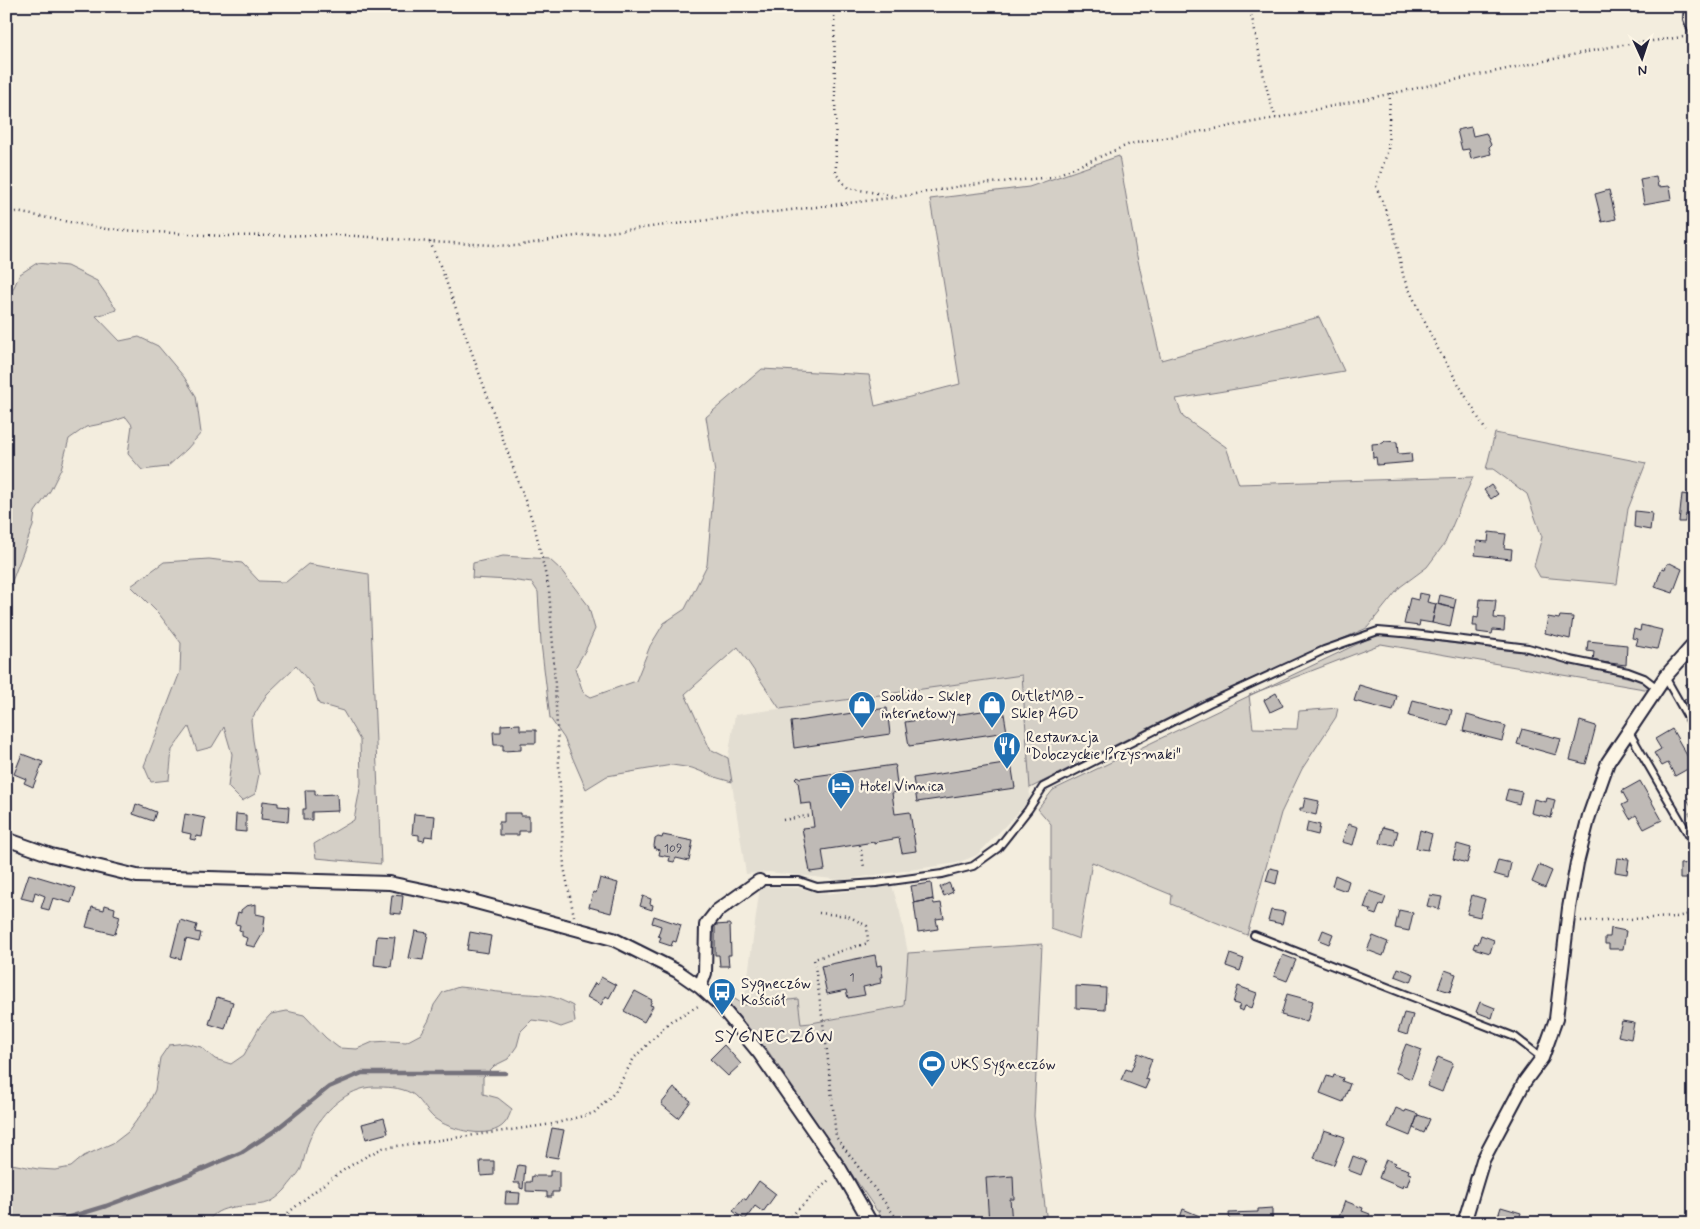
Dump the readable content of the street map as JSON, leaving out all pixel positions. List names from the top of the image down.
{
  "districts": ["SYGNECZÓW"],
  "places": {
    "shop": ["Soolido - Sklep internetowy", "OutletMB - Sklep AGD"],
    "restaurant": ["Restauracja \"Dobczyckie Przysmaki\""],
    "hotel": ["Hotel Vinnica"],
    "bus stop": ["Sygneczów Kościół"],
    "sports": ["UKS Sygneczów"]
  },
  "house_numbers": ["109", "1"],
  "north": "bottom"
}
